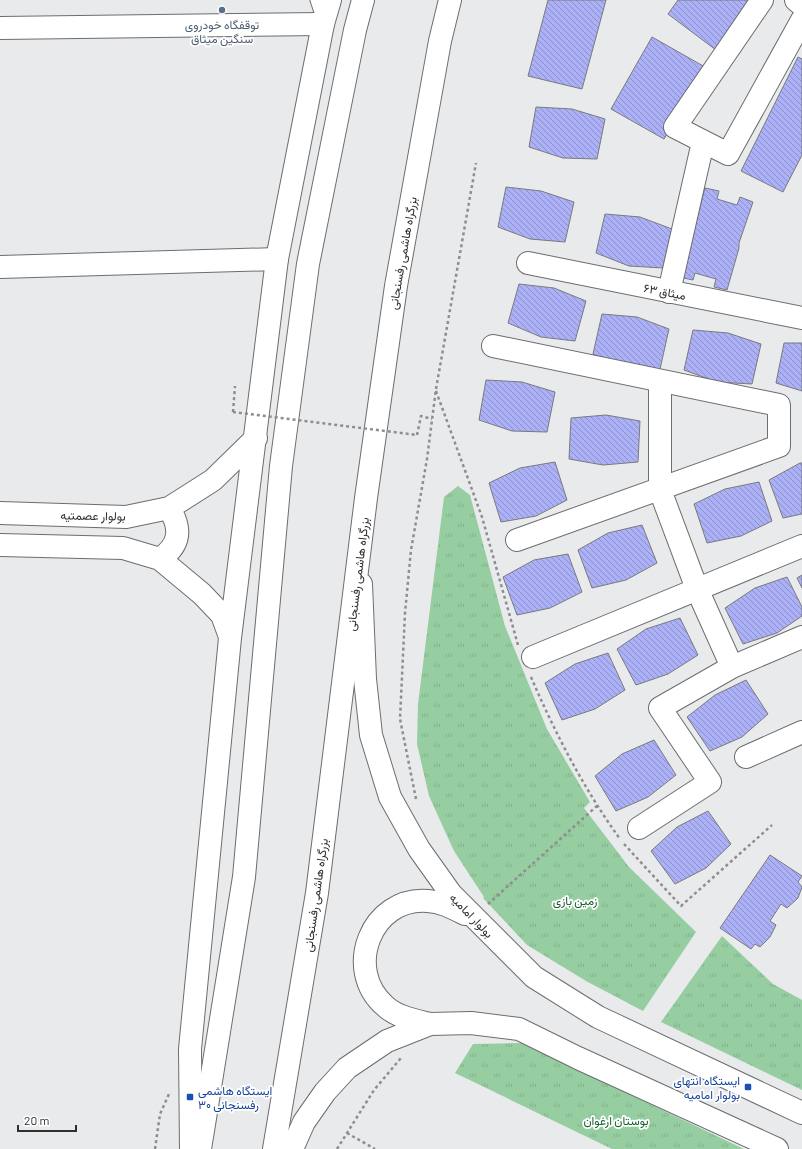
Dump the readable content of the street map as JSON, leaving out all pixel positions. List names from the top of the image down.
{
  "streets": {
    "main road": [
      "بزرگراه هاشمی رفسنجانی",
      "میثاق ۶۳",
      "بولوار عصمتیه",
      "بولوار امامیه"
    ]
  },
  "crossings": [
    ["بزرگراه هاشمی رفسنجانی", "بولوار امامیه"]
  ],
  "parks": ["زمین بازی", "بوستان ارغوان"],
  "places": {
    "other": ["توقفگاه خودروی سنگین میثاق"],
    "transit": ["ایستگاه انتهای بولوار امامیه", "ایستگاه هاشمی رفسنجانی ۳۰"]
  },
  "scale_bar": "20 m"
}
